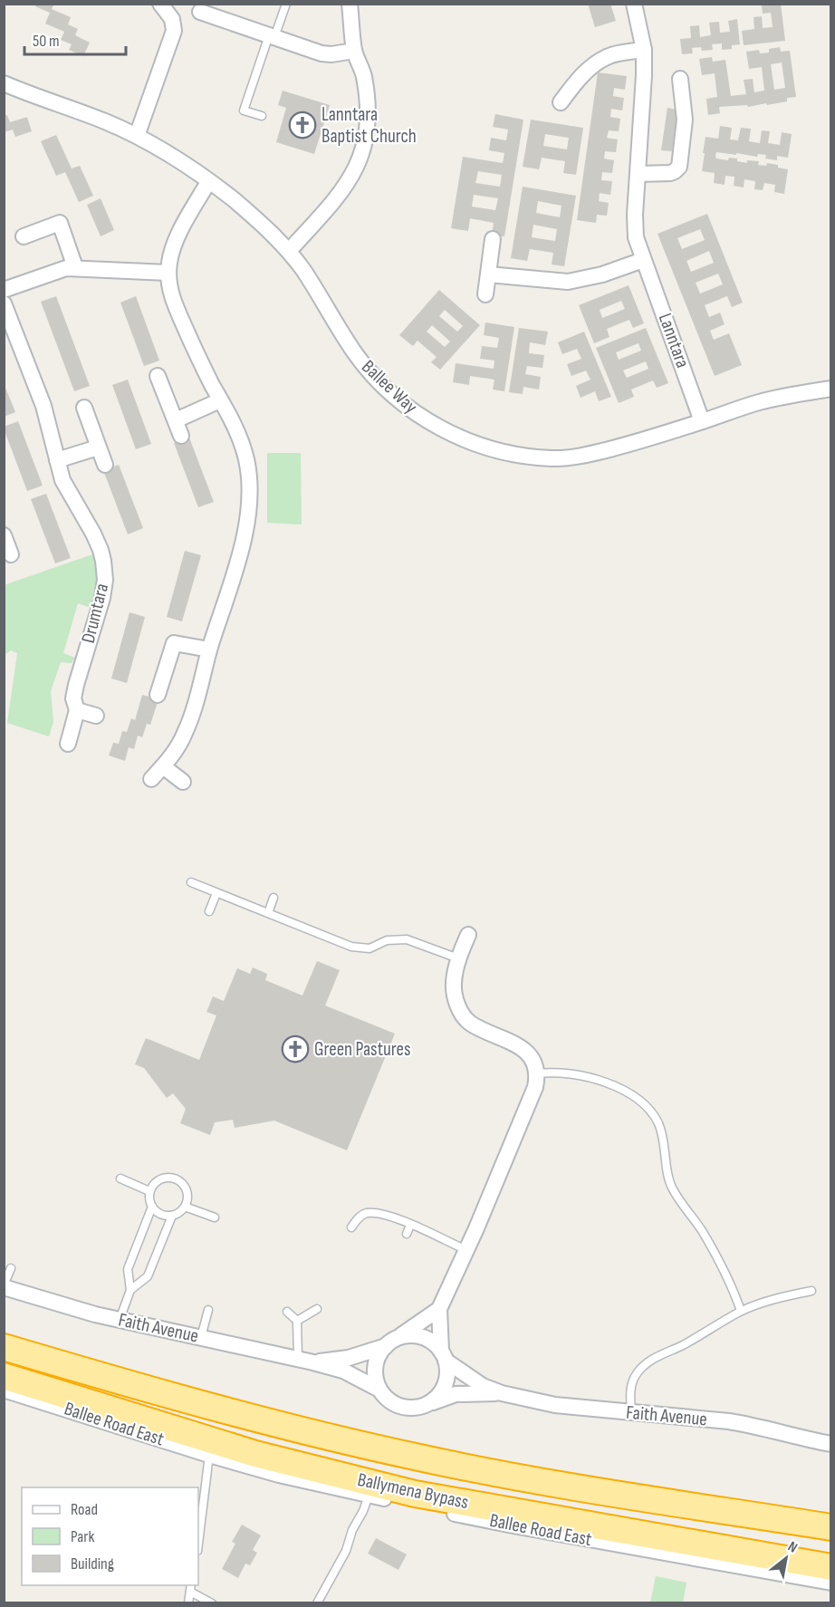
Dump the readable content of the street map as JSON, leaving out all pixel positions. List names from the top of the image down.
{
  "streets": {
    "highway": ["Ballymena Bypass"],
    "street": [
      "Lanntara",
      "Ballee Way",
      "Drumtara",
      "Faith Avenue",
      "Ballee Road East"
    ]
  },
  "crossings": [
    ["Lanntara", "Ballee Way"]
  ],
  "places": {
    "church": ["Lanntara Baptist Church", "Green Pastures"]
  },
  "legend": ["Road", "Park", "Building"],
  "scale_bar": "50 m",
  "north": "top right"
}
